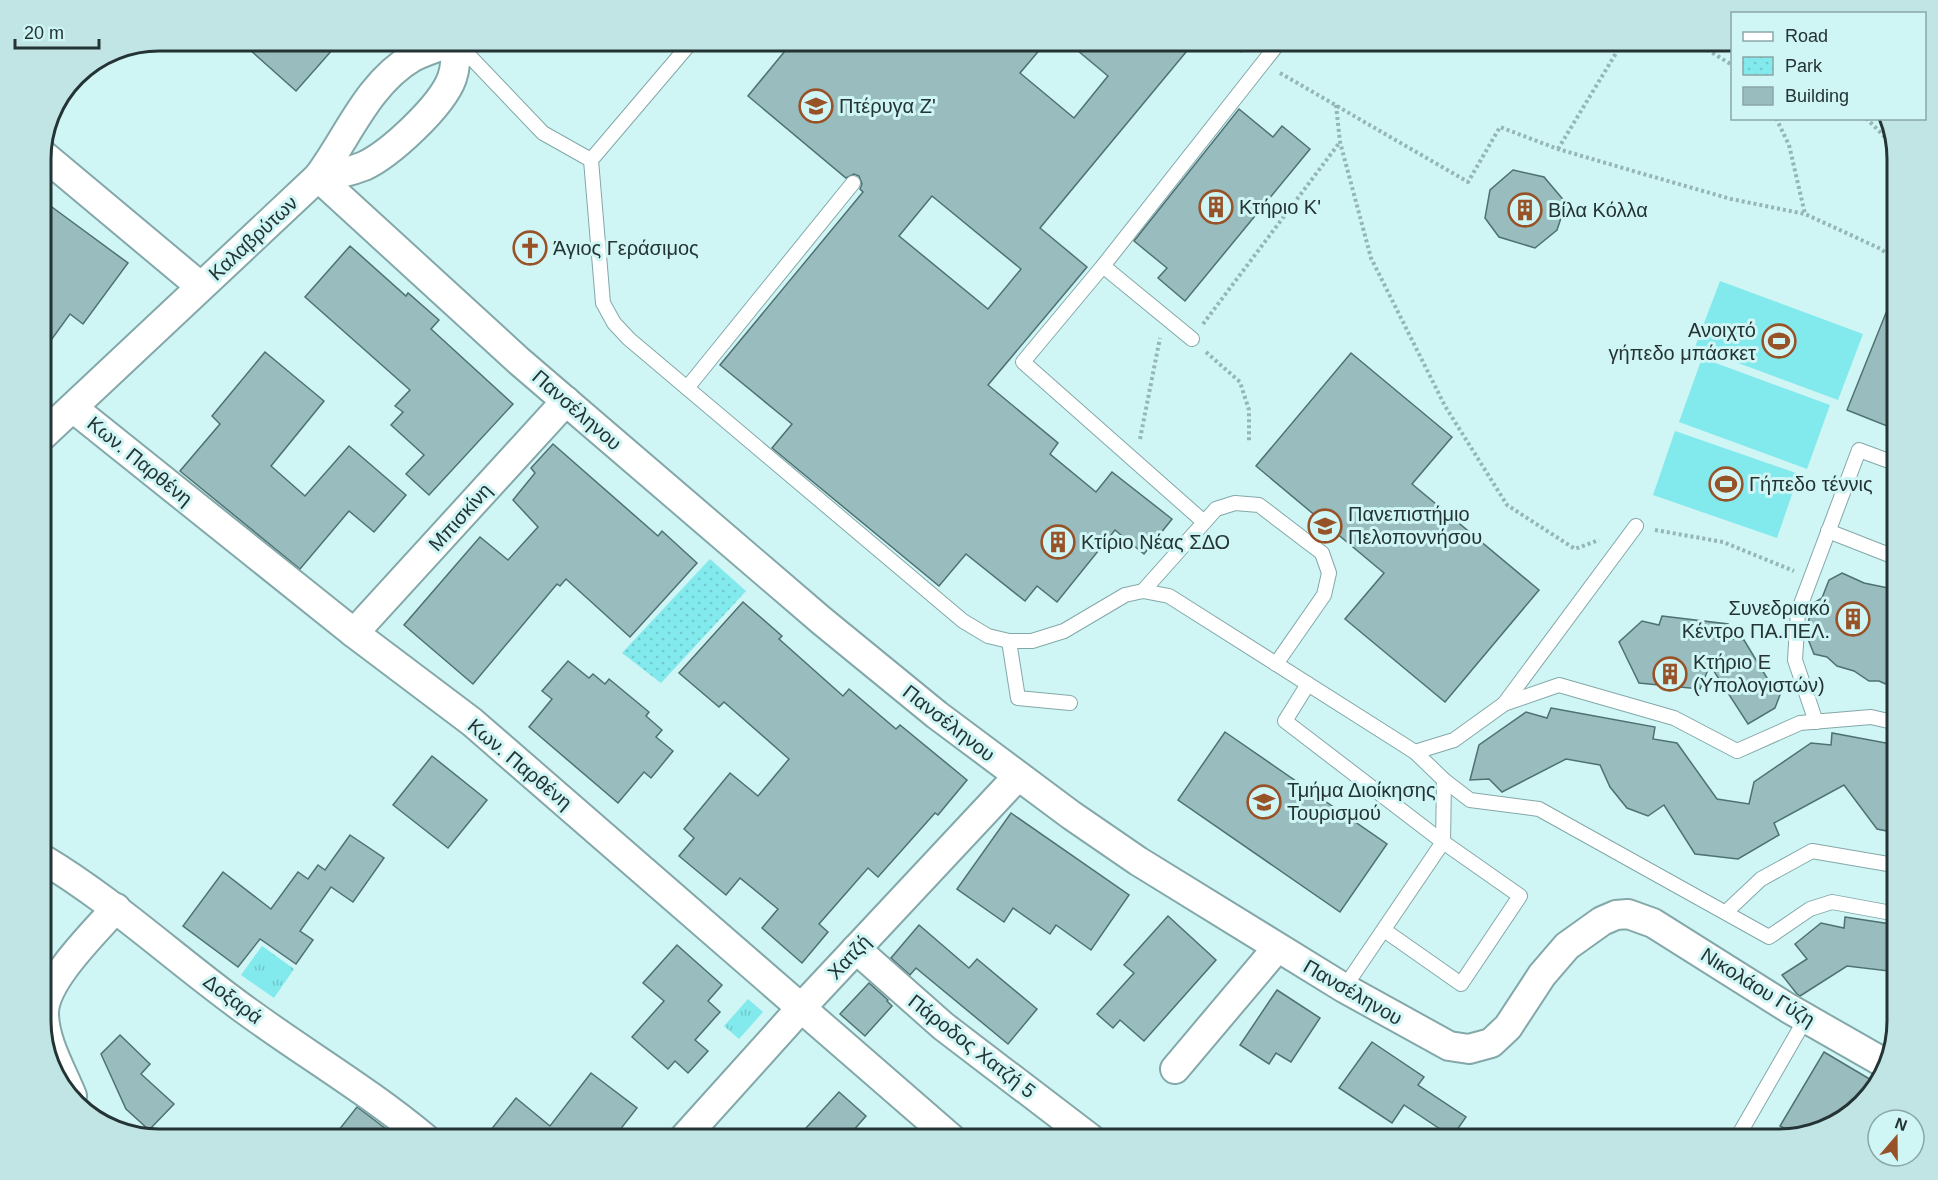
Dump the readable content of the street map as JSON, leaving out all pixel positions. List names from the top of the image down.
{
  "streets": {
    "street": [
      "Καλαβρύτων",
      "Πανσέληνου",
      "Κων. Παρθένη",
      "Μπισκίνη",
      "Χατζή",
      "Νικολάου Γύζη",
      "Δοξαρά",
      "Πάροδος Χατζή 5"
    ]
  },
  "crossings": [
    ["Καλαβρύτων", "Πανσέληνου"],
    ["Καλαβρύτων", "Κων. Παρθένη"],
    ["Πανσέληνου", "Μπισκίνη"],
    ["Πανσέληνου", "Χατζή"],
    ["Πανσέληνου", "Νικολάου Γύζη"],
    ["Κων. Παρθένη", "Μπισκίνη"],
    ["Κων. Παρθένη", "Χατζή"],
    ["Χατζή", "Πάροδος Χατζή 5"]
  ],
  "places": {
    "school or university": ["Πτέρυγα Ζ'", "Πανεπιστήμιο Πελοποννήσου", "Τμήμα Διοίκησης Τουρισμού"],
    "building": [
      "Κτήριο Κ'",
      "Βίλα Κόλλα",
      "Κτίριο Νέας ΣΔΟ",
      "Συνεδριακό Κέντρο ΠΑ.ΠΕΛ.",
      "Κτήριο Ε (Υπολογιστών)"
    ],
    "church": ["Άγιος Γεράσιμος"],
    "sports": ["Ανοιχτό γήπεδο μπάσκετ", "Γήπεδο τέννις"]
  },
  "legend": ["Road", "Park", "Building"],
  "scale_bar": "20 m",
  "north": "top"
}
